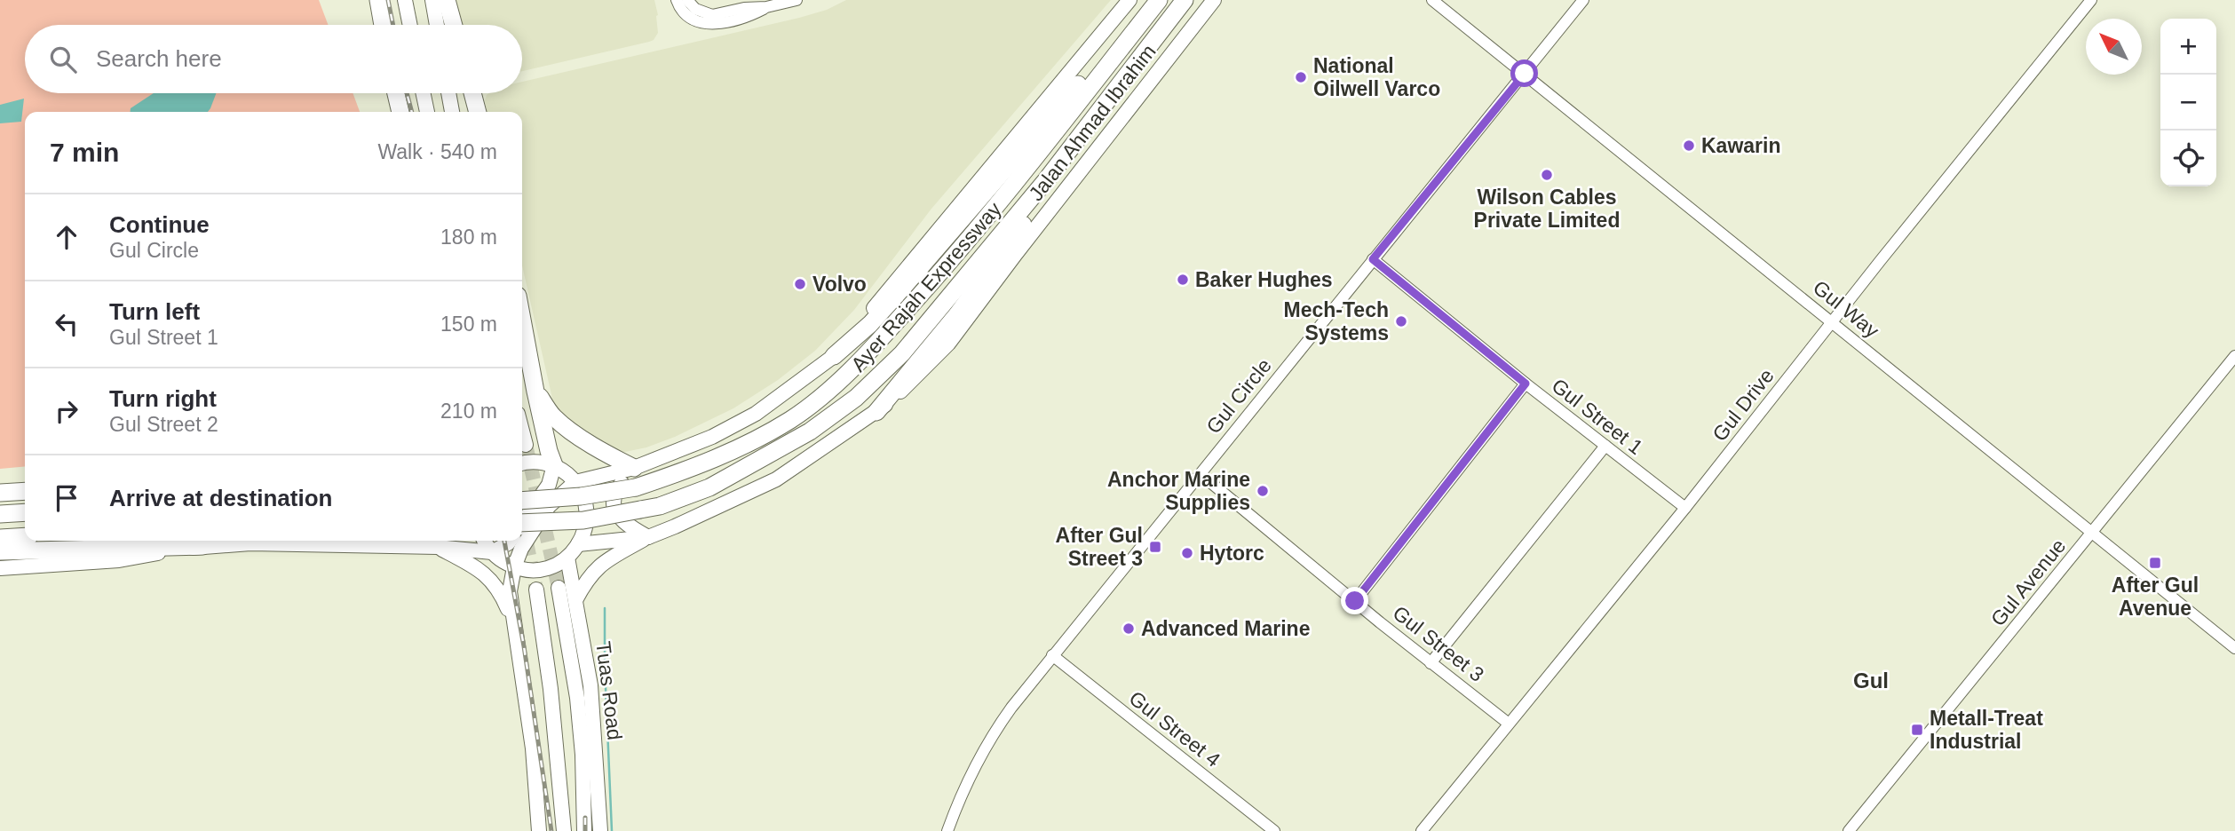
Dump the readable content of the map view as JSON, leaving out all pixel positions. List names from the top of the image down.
{
  "streets": {
    "highway": ["Ayer Rajah Expressway"],
    "main road": ["Jalan Ahmad Ibrahim", "Tuas Road"],
    "street": [
      "Gul Way",
      "Gul Circle",
      "Gul Drive",
      "Gul Street 1",
      "Gul Avenue",
      "Gul Street 3",
      "Gul Street 4"
    ]
  },
  "crossings": [
    ["Gul Way", "Gul Circle"],
    ["Gul Way", "Gul Drive"],
    ["Gul Way", "Gul Avenue"],
    ["Gul Circle", "Gul Street 1"],
    ["Gul Circle", "Gul Street 3"],
    ["Gul Circle", "Gul Street 4"],
    ["Gul Drive", "Gul Street 1"],
    ["Gul Drive", "Gul Street 3"]
  ],
  "districts": ["Gul"],
  "places": {
    "other": [
      "National Oilwell Varco",
      "Kawarin",
      "Wilson Cables Private Limited",
      "Baker Hughes",
      "Volvo",
      "Mech-Tech Systems",
      "Anchor Marine Supplies",
      "Hytorc",
      "Advanced Marine"
    ],
    "transit": ["After Gul Street 3", "After Gul Avenue", "Metall-Treat Industrial"]
  },
  "north": "top left",
  "page": {
    "map_buttons": ["+", "−"],
    "search": "Search here",
    "heading": ["7 min", "Walk · 540 m"],
    "list": [
      ["Continue", "Gul Circle", "180 m"],
      ["Turn left", "Gul Street 1", "150 m"],
      ["Turn right", "Gul Street 2", "210 m"],
      "Arrive at destination"
    ]
  }
}
